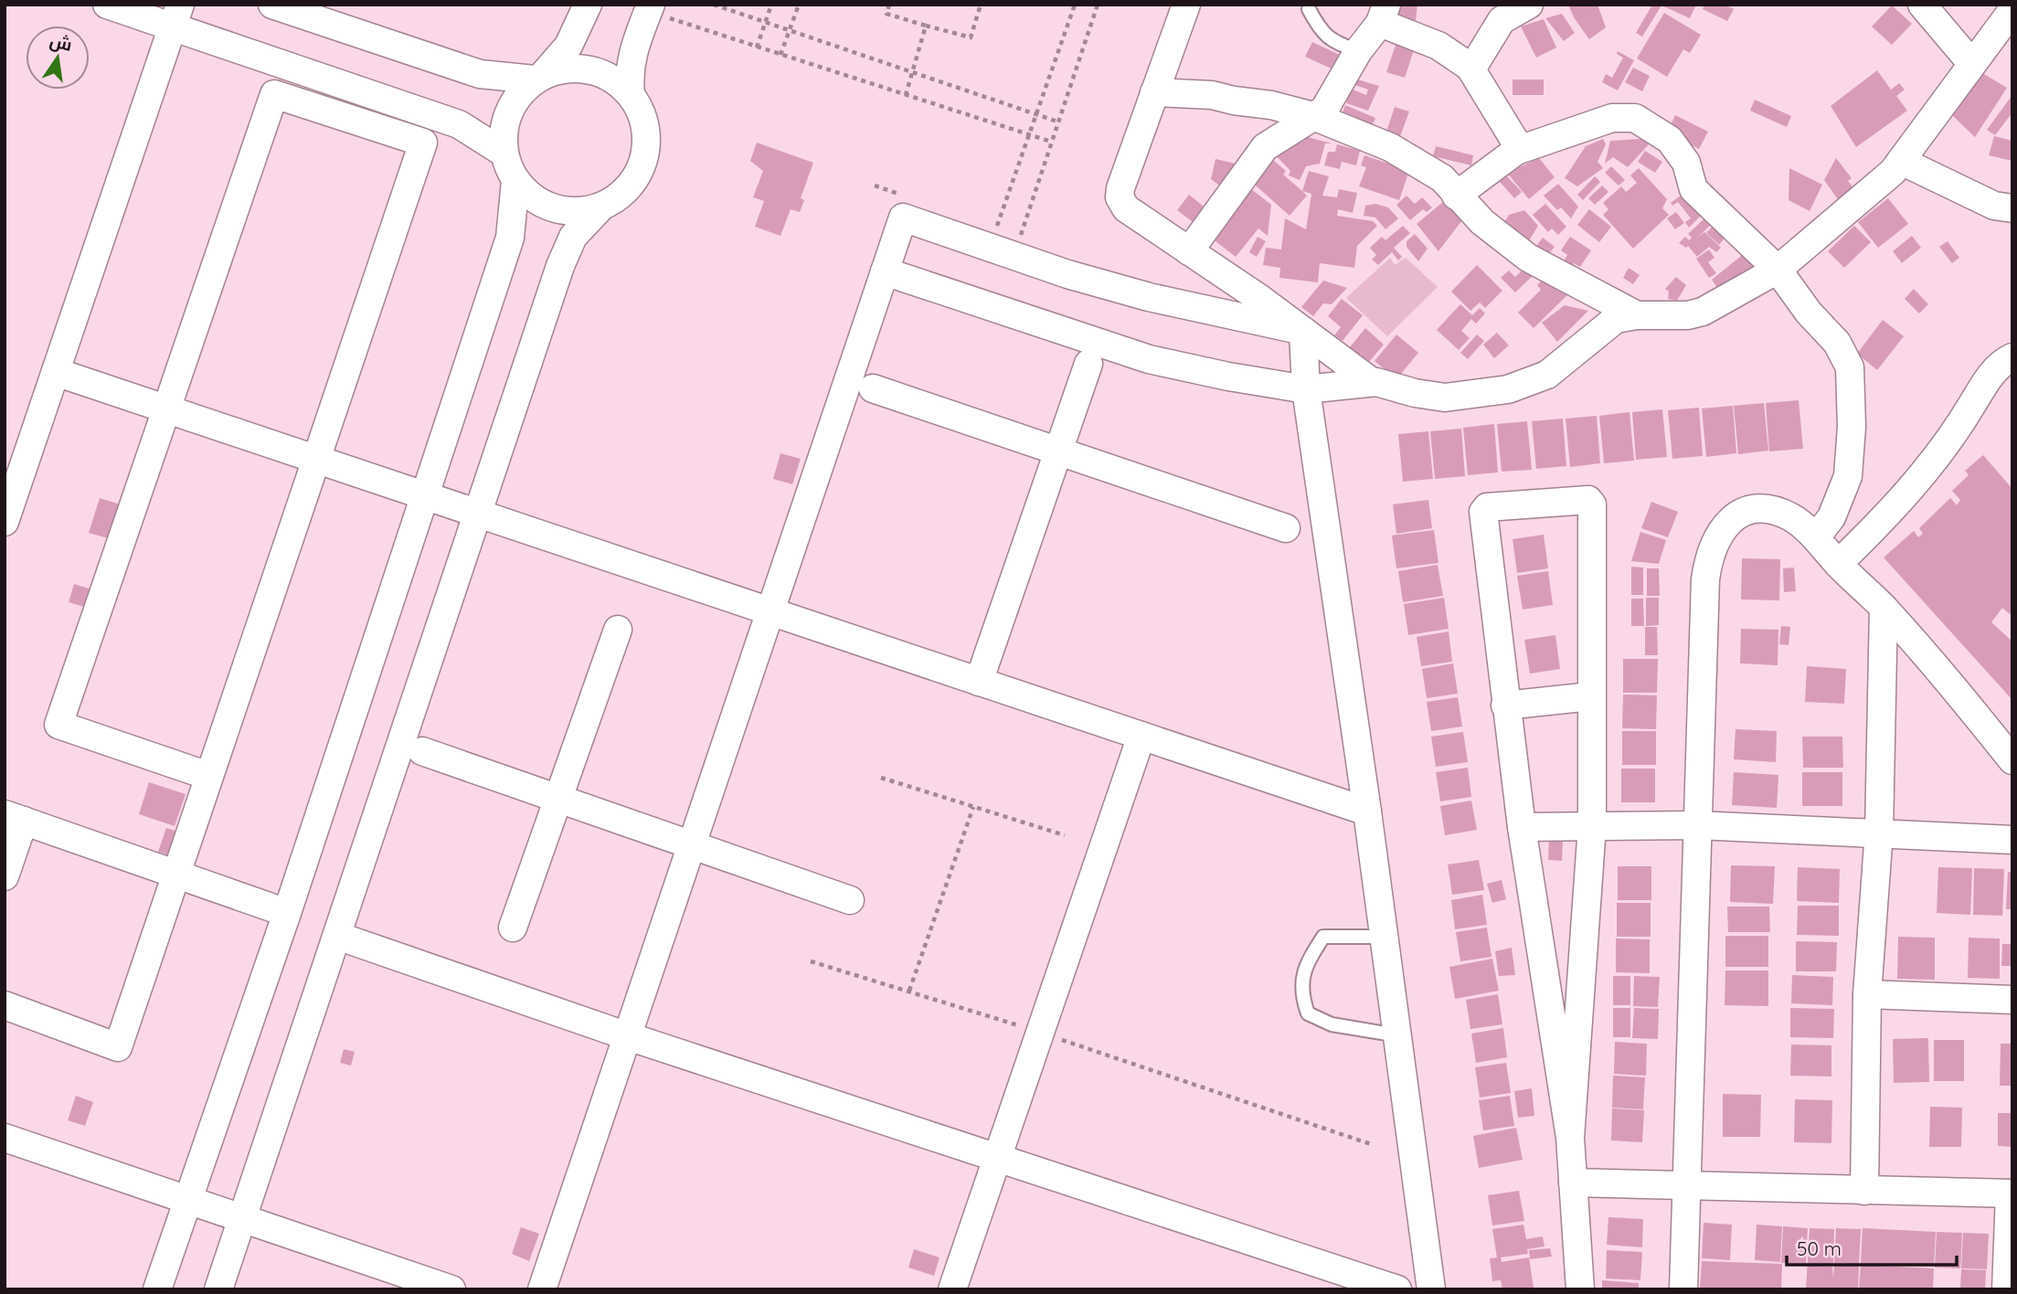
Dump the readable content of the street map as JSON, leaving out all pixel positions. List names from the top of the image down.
{
  "scale_bar": "50 m",
  "north": "top"
}
